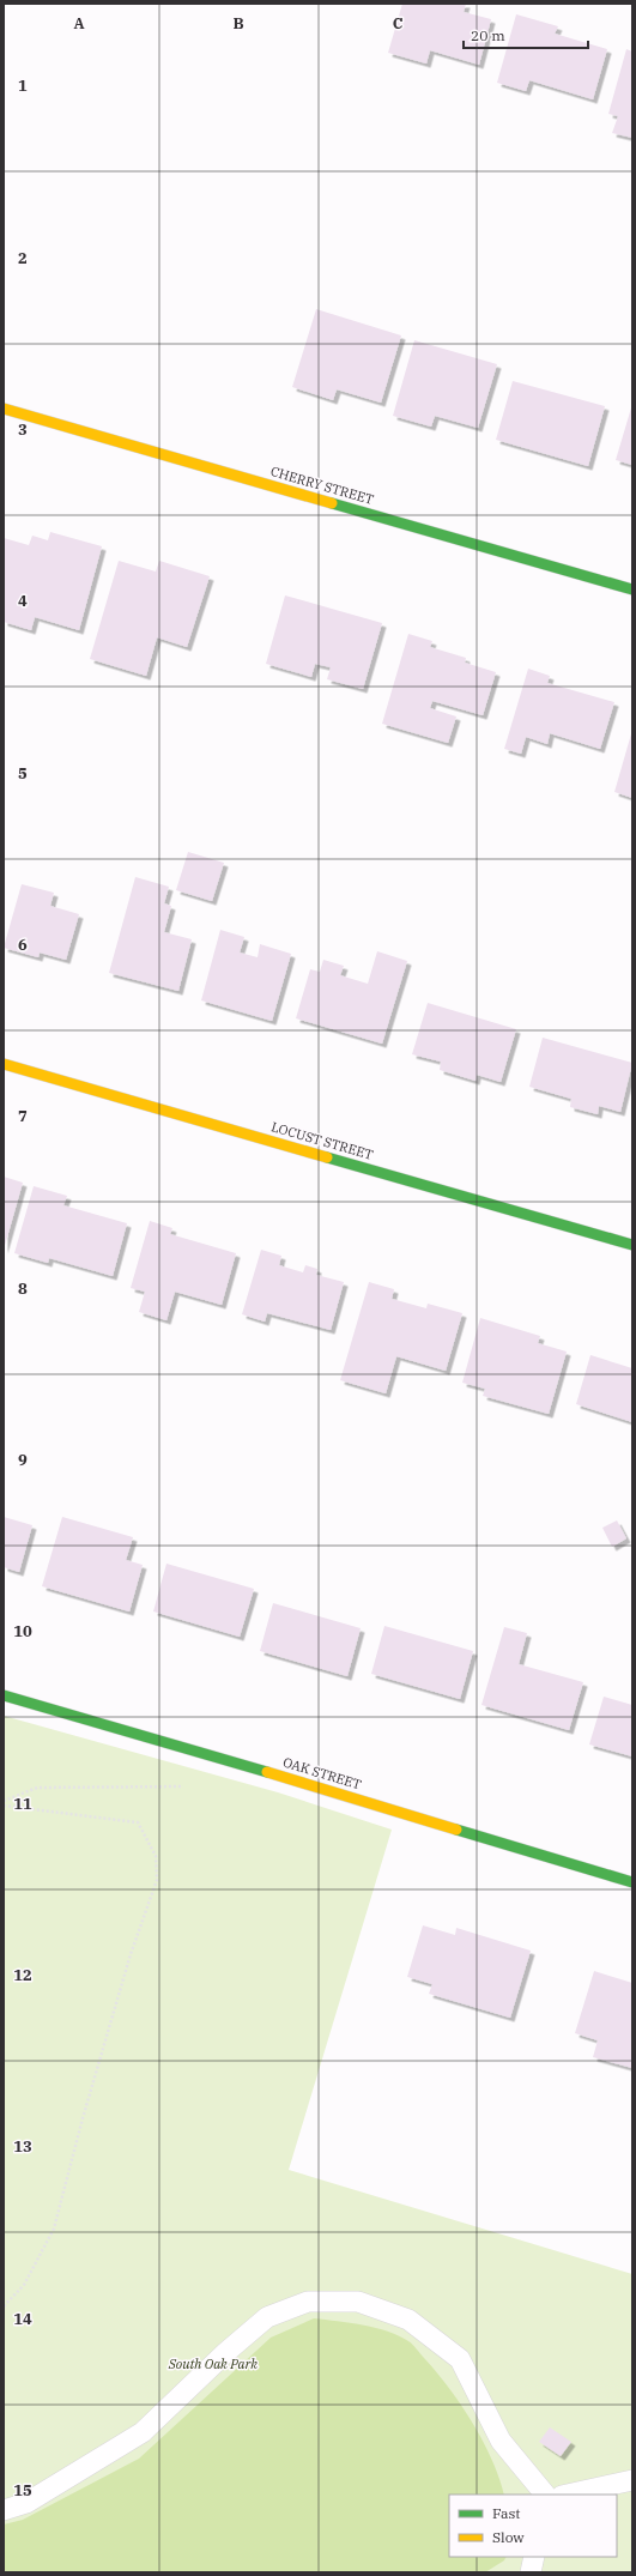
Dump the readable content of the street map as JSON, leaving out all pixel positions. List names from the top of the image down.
{
  "streets": {
    "street": ["CHERRY STREET", "LOCUST STREET", "OAK STREET"]
  },
  "parks": ["South Oak Park"],
  "legend": ["Fast", "Slow"],
  "scale_bar": "20 m",
  "grid": {
    "columns": ["A", "B", "C"],
    "rows": [
      "1",
      "2",
      "3",
      "4",
      "5",
      "6",
      "7",
      "8",
      "9",
      "10",
      "11",
      "12",
      "13",
      "14",
      "15"
    ]
  }
}
